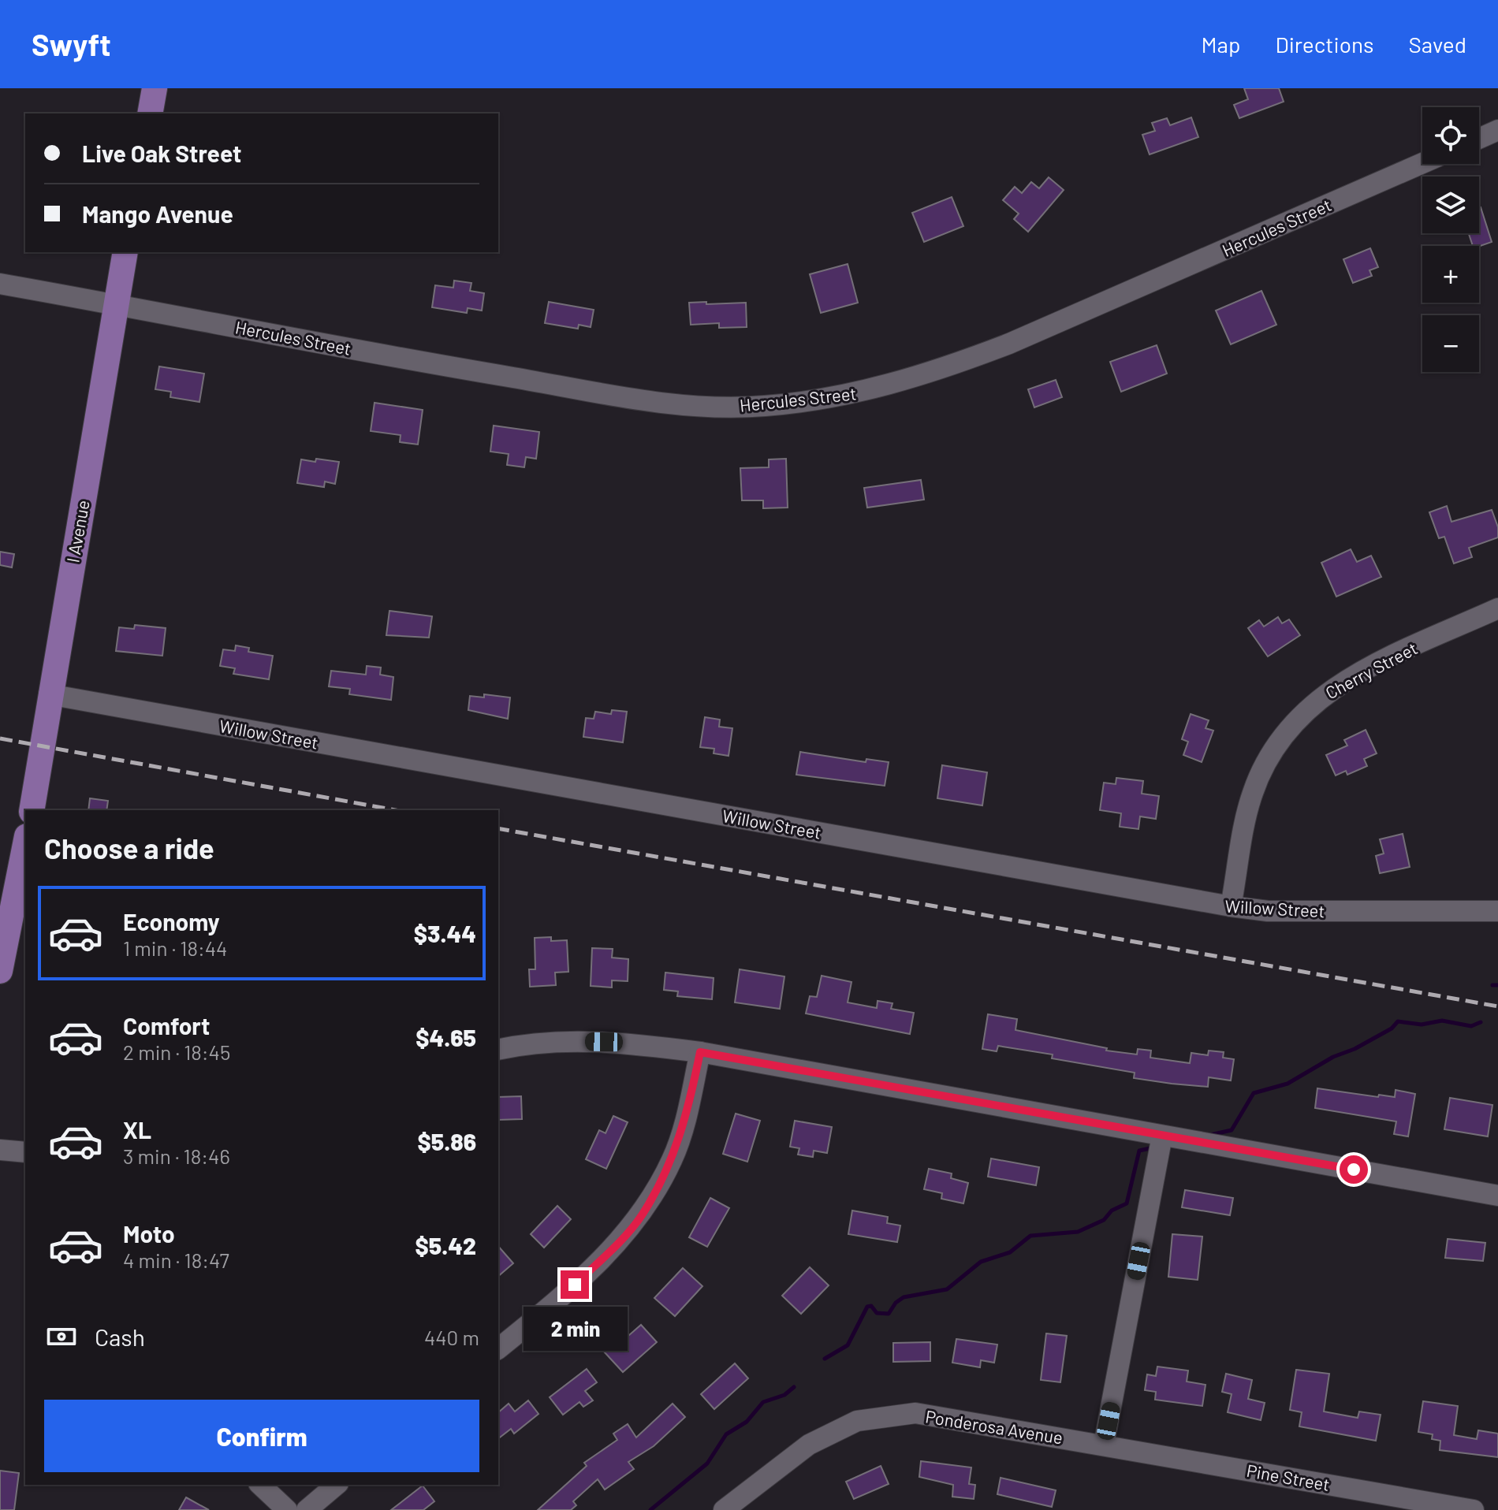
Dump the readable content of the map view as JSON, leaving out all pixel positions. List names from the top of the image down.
{
  "streets": {
    "main road": ["I Avenue"],
    "street": [
      "Hercules Street",
      "Cherry Street",
      "Willow Street",
      "Ponderosa Avenue",
      "Pine Street"
    ]
  },
  "crossings": [
    ["Hercules Street", "I Avenue"],
    ["I Avenue", "Willow Street"],
    ["Cherry Street", "Willow Street"],
    ["Ponderosa Avenue", "Pine Street"]
  ],
  "page": {
    "header": "Swyft",
    "nav": ["Map", "Directions", "Saved"],
    "map_buttons": ["+", "−"],
    "banner": ["Live Oak Street", "Mango Avenue"],
    "heading": "Choose a ride",
    "list": [
      {
        "name": "Economy",
        "note": "1 min · 18:44",
        "value": "$3.44"
      },
      {
        "name": "Comfort",
        "note": "2 min · 18:45",
        "value": "$4.65"
      },
      {
        "name": "XL",
        "note": "3 min · 18:46",
        "value": "$5.86"
      },
      {
        "name": "Moto",
        "note": "4 min · 18:47",
        "value": "$5.42"
      }
    ],
    "pay": ["Cash", "440 m"],
    "bubble": "2 min",
    "buttons": "Confirm"
  }
}
